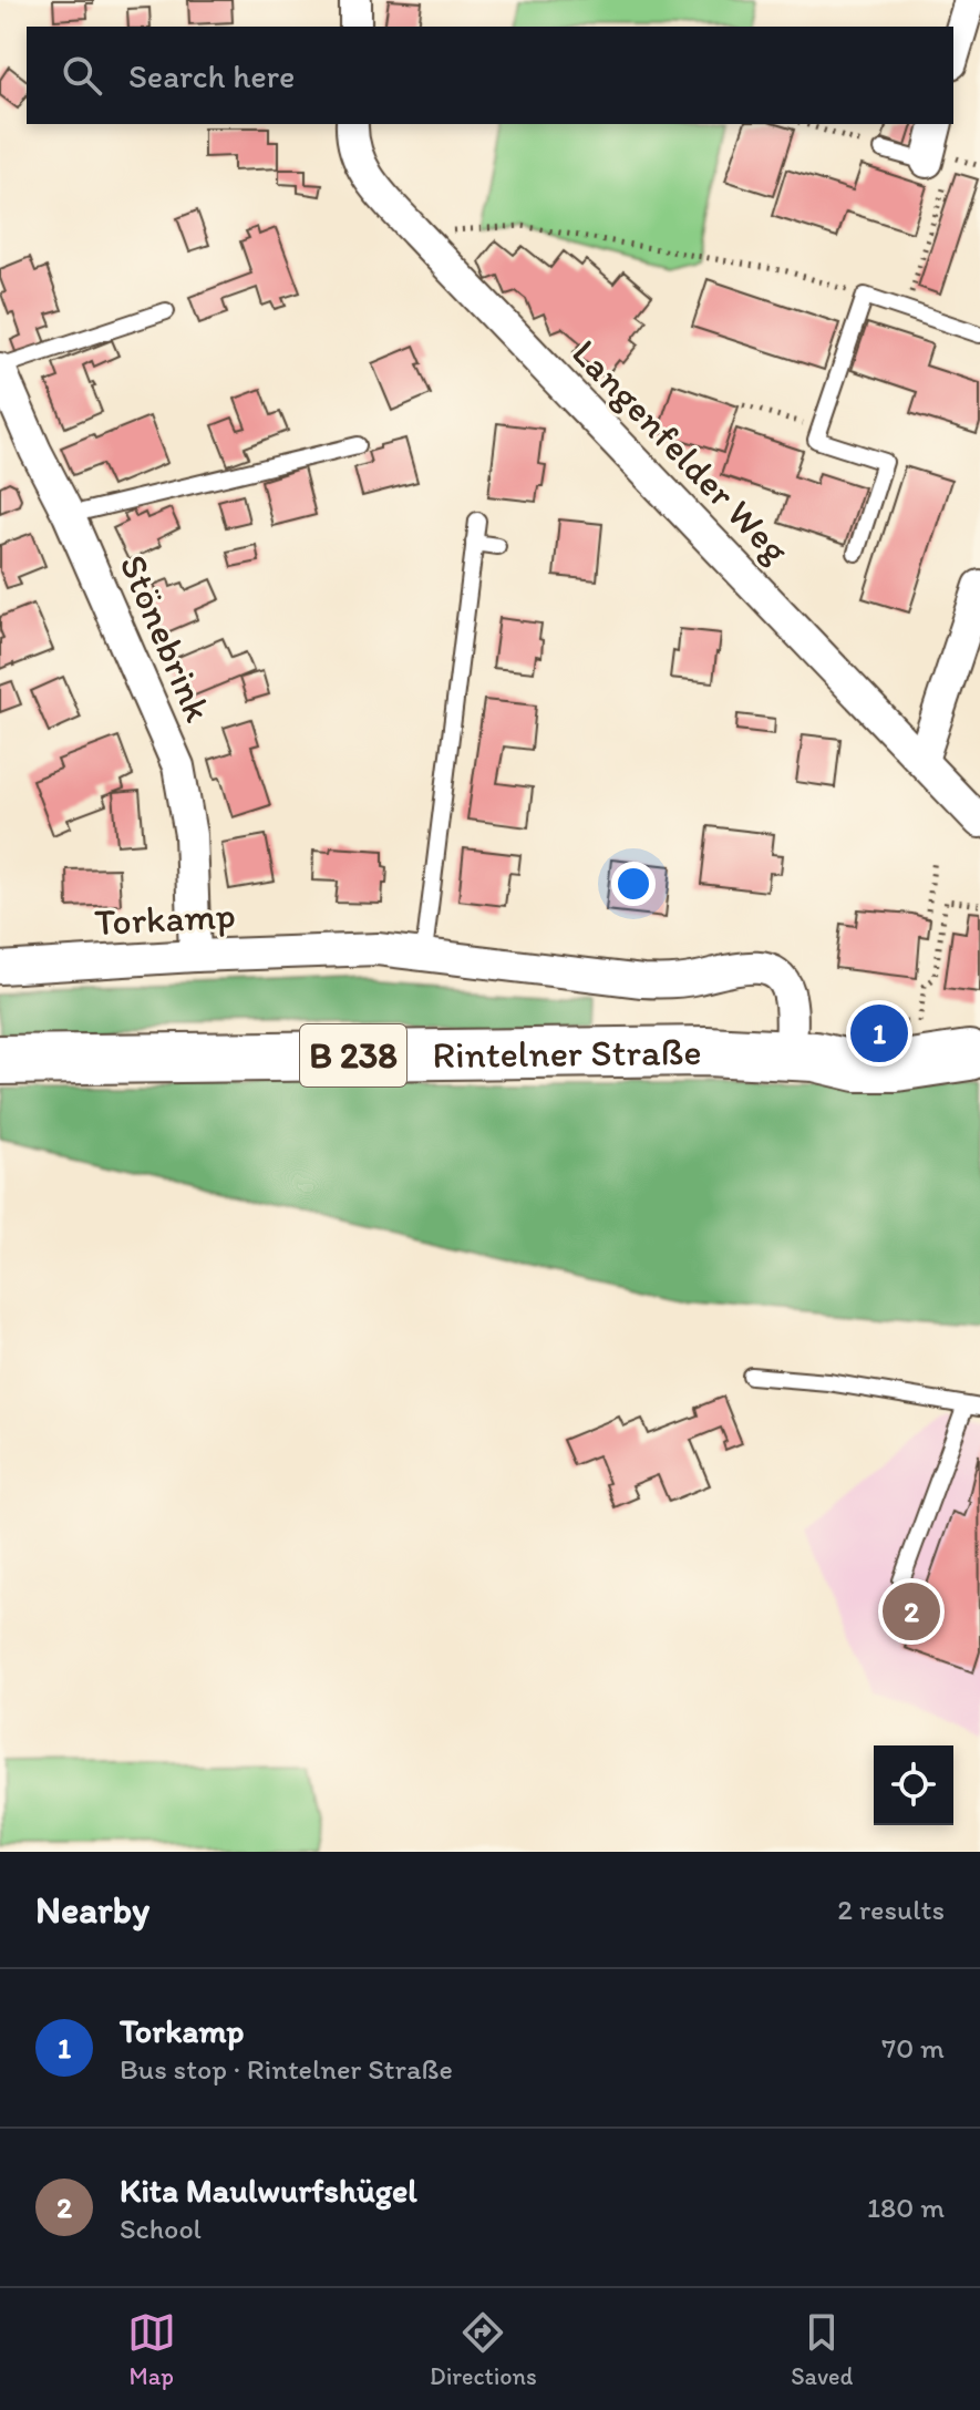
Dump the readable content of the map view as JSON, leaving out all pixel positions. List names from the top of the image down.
{
  "streets": {
    "main road": ["Rintelner Straße", "B 238"],
    "street": ["Langenfelder Weg", "Stönebrink", "Torkamp"]
  },
  "crossings": [
    ["Stönebrink", "Torkamp"],
    ["Torkamp", "Rintelner Straße"]
  ],
  "page": {
    "search": "Search here",
    "pins": ["1", "2"],
    "heading": ["Nearby", "2 results"],
    "list": [
      {
        "mark": "1",
        "name": "Torkamp",
        "note": "Bus stop · Rintelner Straße",
        "value": "70 m"
      },
      {
        "mark": "2",
        "name": "Kita Maulwurfshügel",
        "note": "School",
        "value": "180 m"
      }
    ],
    "nav": ["Map", "Directions", "Saved"]
  }
}
